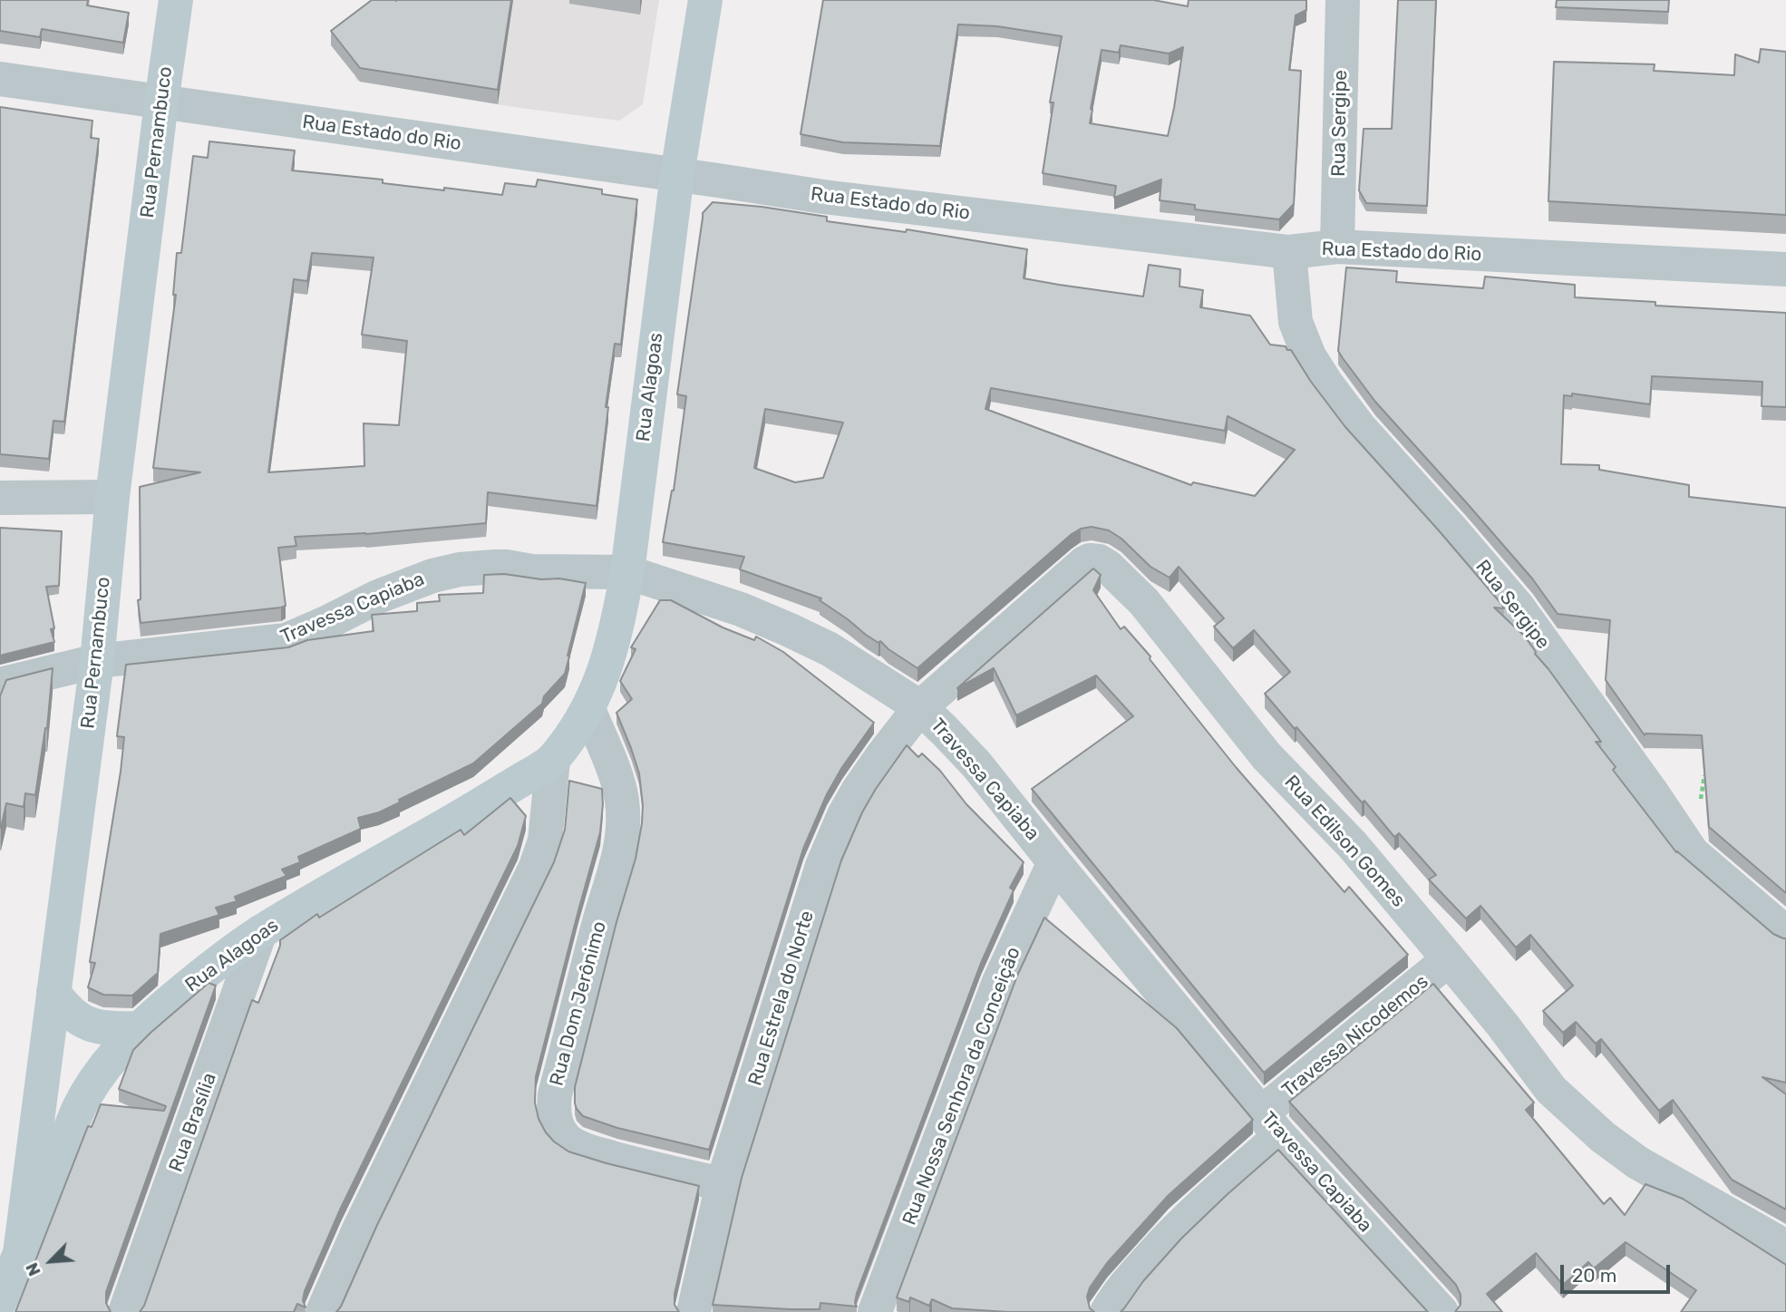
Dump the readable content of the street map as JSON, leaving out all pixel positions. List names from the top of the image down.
{
  "streets": {
    "street": [
      "Rua Sergipe",
      "Rua Estado do Rio",
      "Rua Pernambuco",
      "Rua Alagoas",
      "Travessa Capiaba",
      "Rua Edilson Gomes",
      "Rua Estrela do Norte",
      "Rua Dom Jerônimo",
      "Travessa Nicodemos",
      "Rua Nossa Senhora da Conceição",
      "Rua Brasília"
    ]
  },
  "crossings": [
    ["Rua Sergipe", "Rua Estado do Rio"],
    ["Rua Estado do Rio", "Rua Pernambuco"],
    ["Rua Estado do Rio", "Rua Alagoas"],
    ["Rua Pernambuco", "Rua Alagoas"],
    ["Rua Pernambuco", "Travessa Capiaba"],
    ["Rua Alagoas", "Travessa Capiaba"],
    ["Rua Alagoas", "Rua Dom Jerônimo"],
    ["Rua Alagoas", "Rua Brasília"],
    ["Travessa Capiaba", "Rua Edilson Gomes"],
    ["Travessa Capiaba", "Rua Estrela do Norte"],
    ["Travessa Capiaba", "Travessa Nicodemos"],
    ["Travessa Capiaba", "Rua Nossa Senhora da Conceição"],
    ["Rua Edilson Gomes", "Rua Estrela do Norte"],
    ["Rua Edilson Gomes", "Travessa Nicodemos"],
    ["Rua Estrela do Norte", "Rua Dom Jerônimo"]
  ],
  "scale_bar": "20 m",
  "north": "bottom left"
}
